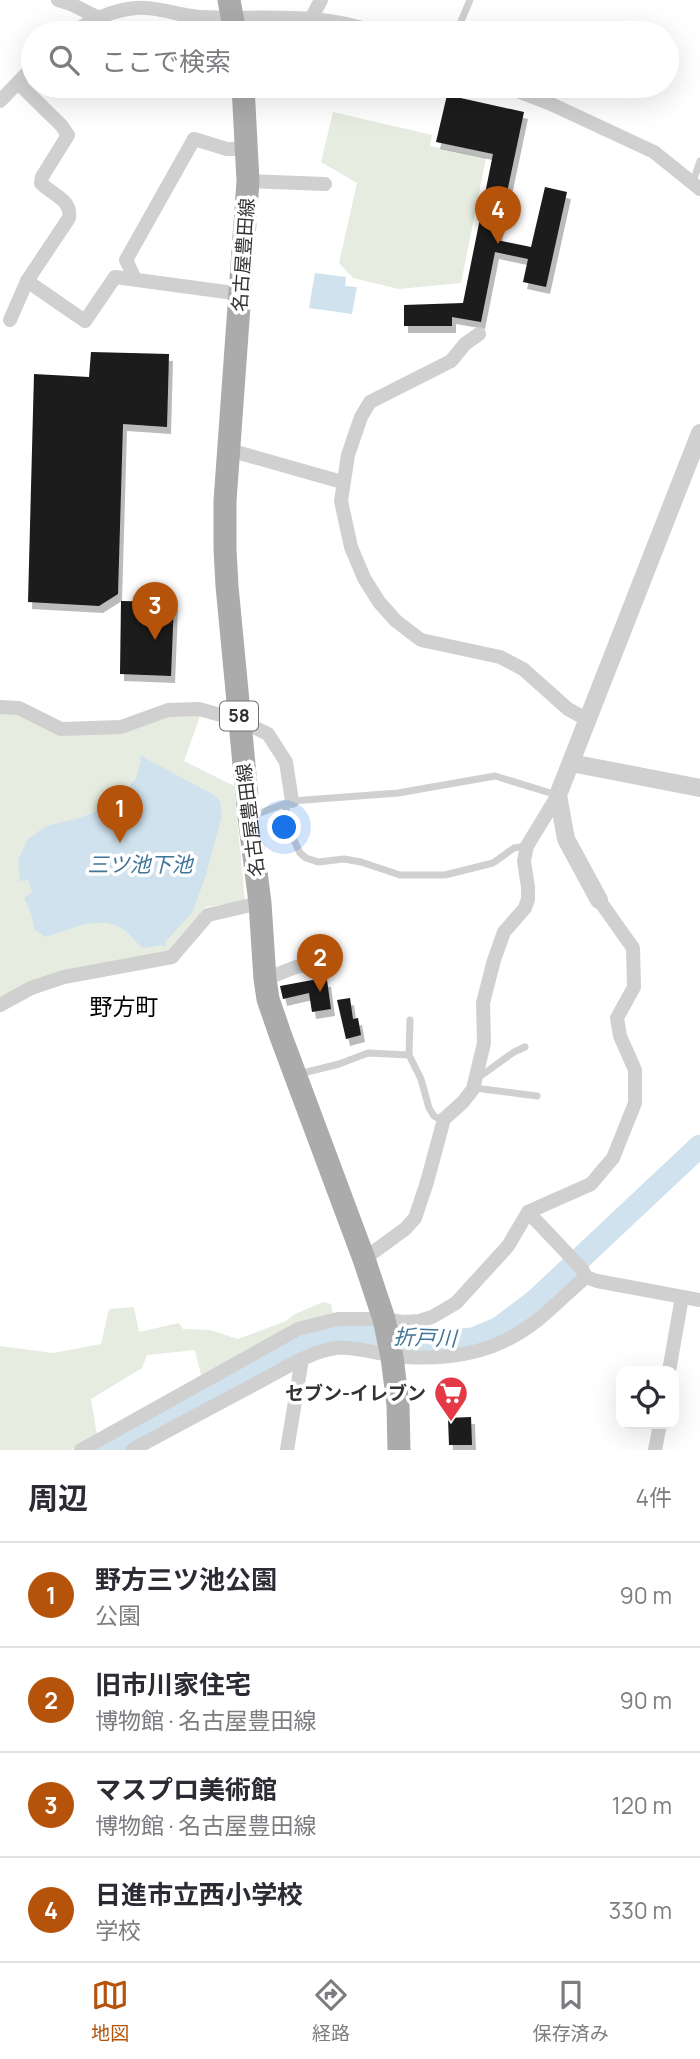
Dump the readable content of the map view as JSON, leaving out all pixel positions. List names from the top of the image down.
{
  "streets": {
    "main road": ["名古屋豊田線", "58"]
  },
  "districts": ["野方町"],
  "water": ["三ツ池下池", "折戸川"],
  "places": {
    "supermarket": ["セブン-イレブン"]
  },
  "page": {
    "search": "ここで検索",
    "pins": [
      "4",
      "3",
      "1",
      "2"
    ],
    "heading": ["周辺", "4件"],
    "list": [
      {
        "mark": "1",
        "name": "野方三ツ池公園",
        "note": "公園",
        "value": "90 m"
      },
      {
        "mark": "2",
        "name": "旧市川家住宅",
        "note": "博物館 · 名古屋豊田線",
        "value": "90 m"
      },
      {
        "mark": "3",
        "name": "マスプロ美術館",
        "note": "博物館 · 名古屋豊田線",
        "value": "120 m"
      },
      {
        "mark": "4",
        "name": "日進市立西小学校",
        "note": "学校",
        "value": "330 m"
      }
    ],
    "nav": ["地図", "経路", "保存済み"]
  }
}
